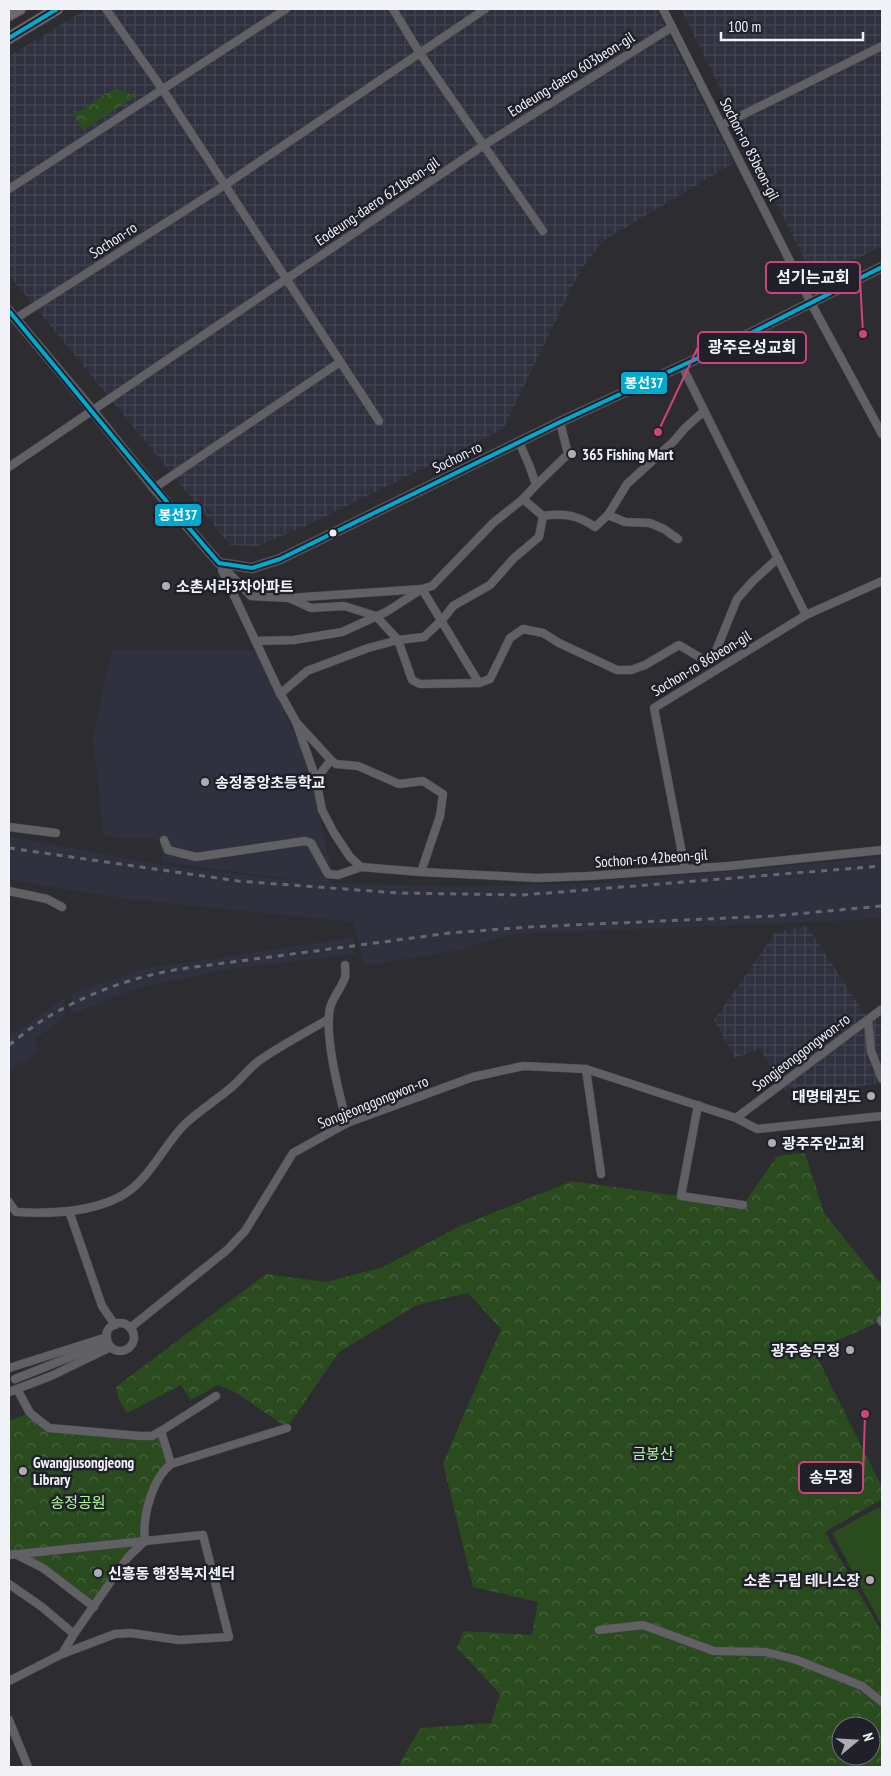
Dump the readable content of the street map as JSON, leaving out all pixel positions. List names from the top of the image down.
{
  "streets": {
    "street": [
      "Eodeung-daero 603beon-gil",
      "Sochon-ro 85beon-gil",
      "Eodeung-daero 621beon-gil",
      "Sochon-ro",
      "Sochon-ro 86beon-gil",
      "Sochon-ro 42beon-gil",
      "Songjeonggongwon-ro"
    ]
  },
  "crossings": [
    ["Eodeung-daero 603beon-gil", "Sochon-ro 85beon-gil"],
    ["Eodeung-daero 603beon-gil", "Eodeung-daero 621beon-gil"],
    ["Sochon-ro 85beon-gil", "Sochon-ro"],
    ["Sochon-ro 86beon-gil", "Sochon-ro 42beon-gil"]
  ],
  "parks": ["금봉산", "송정공원"],
  "places": [
    "섬기는교회",
    "광주은성교회",
    "365 Fishing Mart",
    "소촌서라3차아파트",
    "송정중앙초등학교",
    "대명태권도",
    "광주주안교회",
    "광주송무정",
    "송무정",
    "Gwangjusongjeong Library",
    "신흥동 행정복지센터",
    "소촌 구립 테니스장"
  ],
  "lines": ["transit line 봉선37"],
  "scale_bar": "100 m",
  "north": "right"
}
